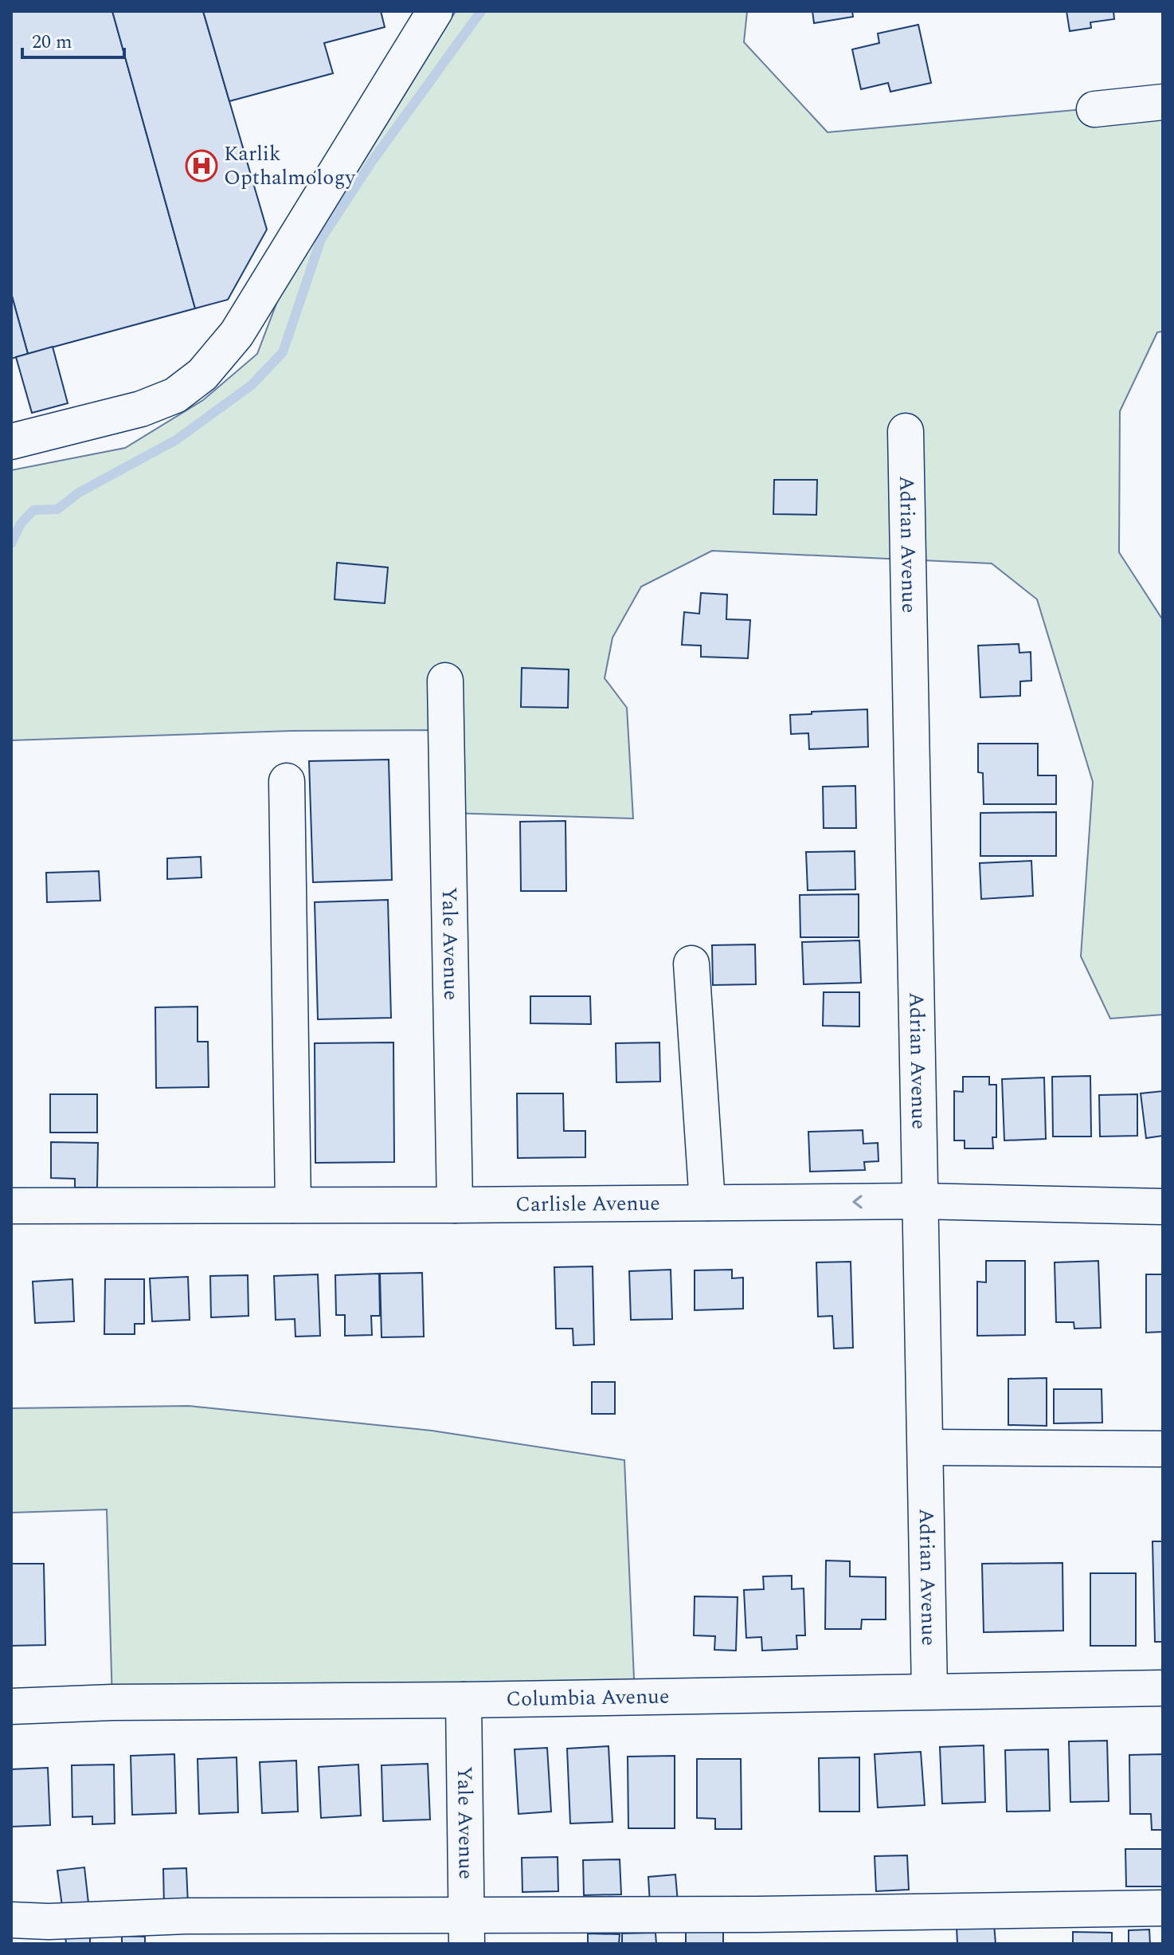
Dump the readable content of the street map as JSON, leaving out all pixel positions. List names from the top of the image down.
{
  "streets": {
    "street": [
      "Adrian Avenue",
      "Yale Avenue",
      "Carlisle Avenue",
      "Columbia Avenue"
    ]
  },
  "crossings": [
    ["Adrian Avenue", "Carlisle Avenue"],
    ["Adrian Avenue", "Columbia Avenue"],
    ["Yale Avenue", "Carlisle Avenue"],
    ["Yale Avenue", "Columbia Avenue"]
  ],
  "places": {
    "hospital": ["Karlik Opthalmology"]
  },
  "scale_bar": "20 m"
}
